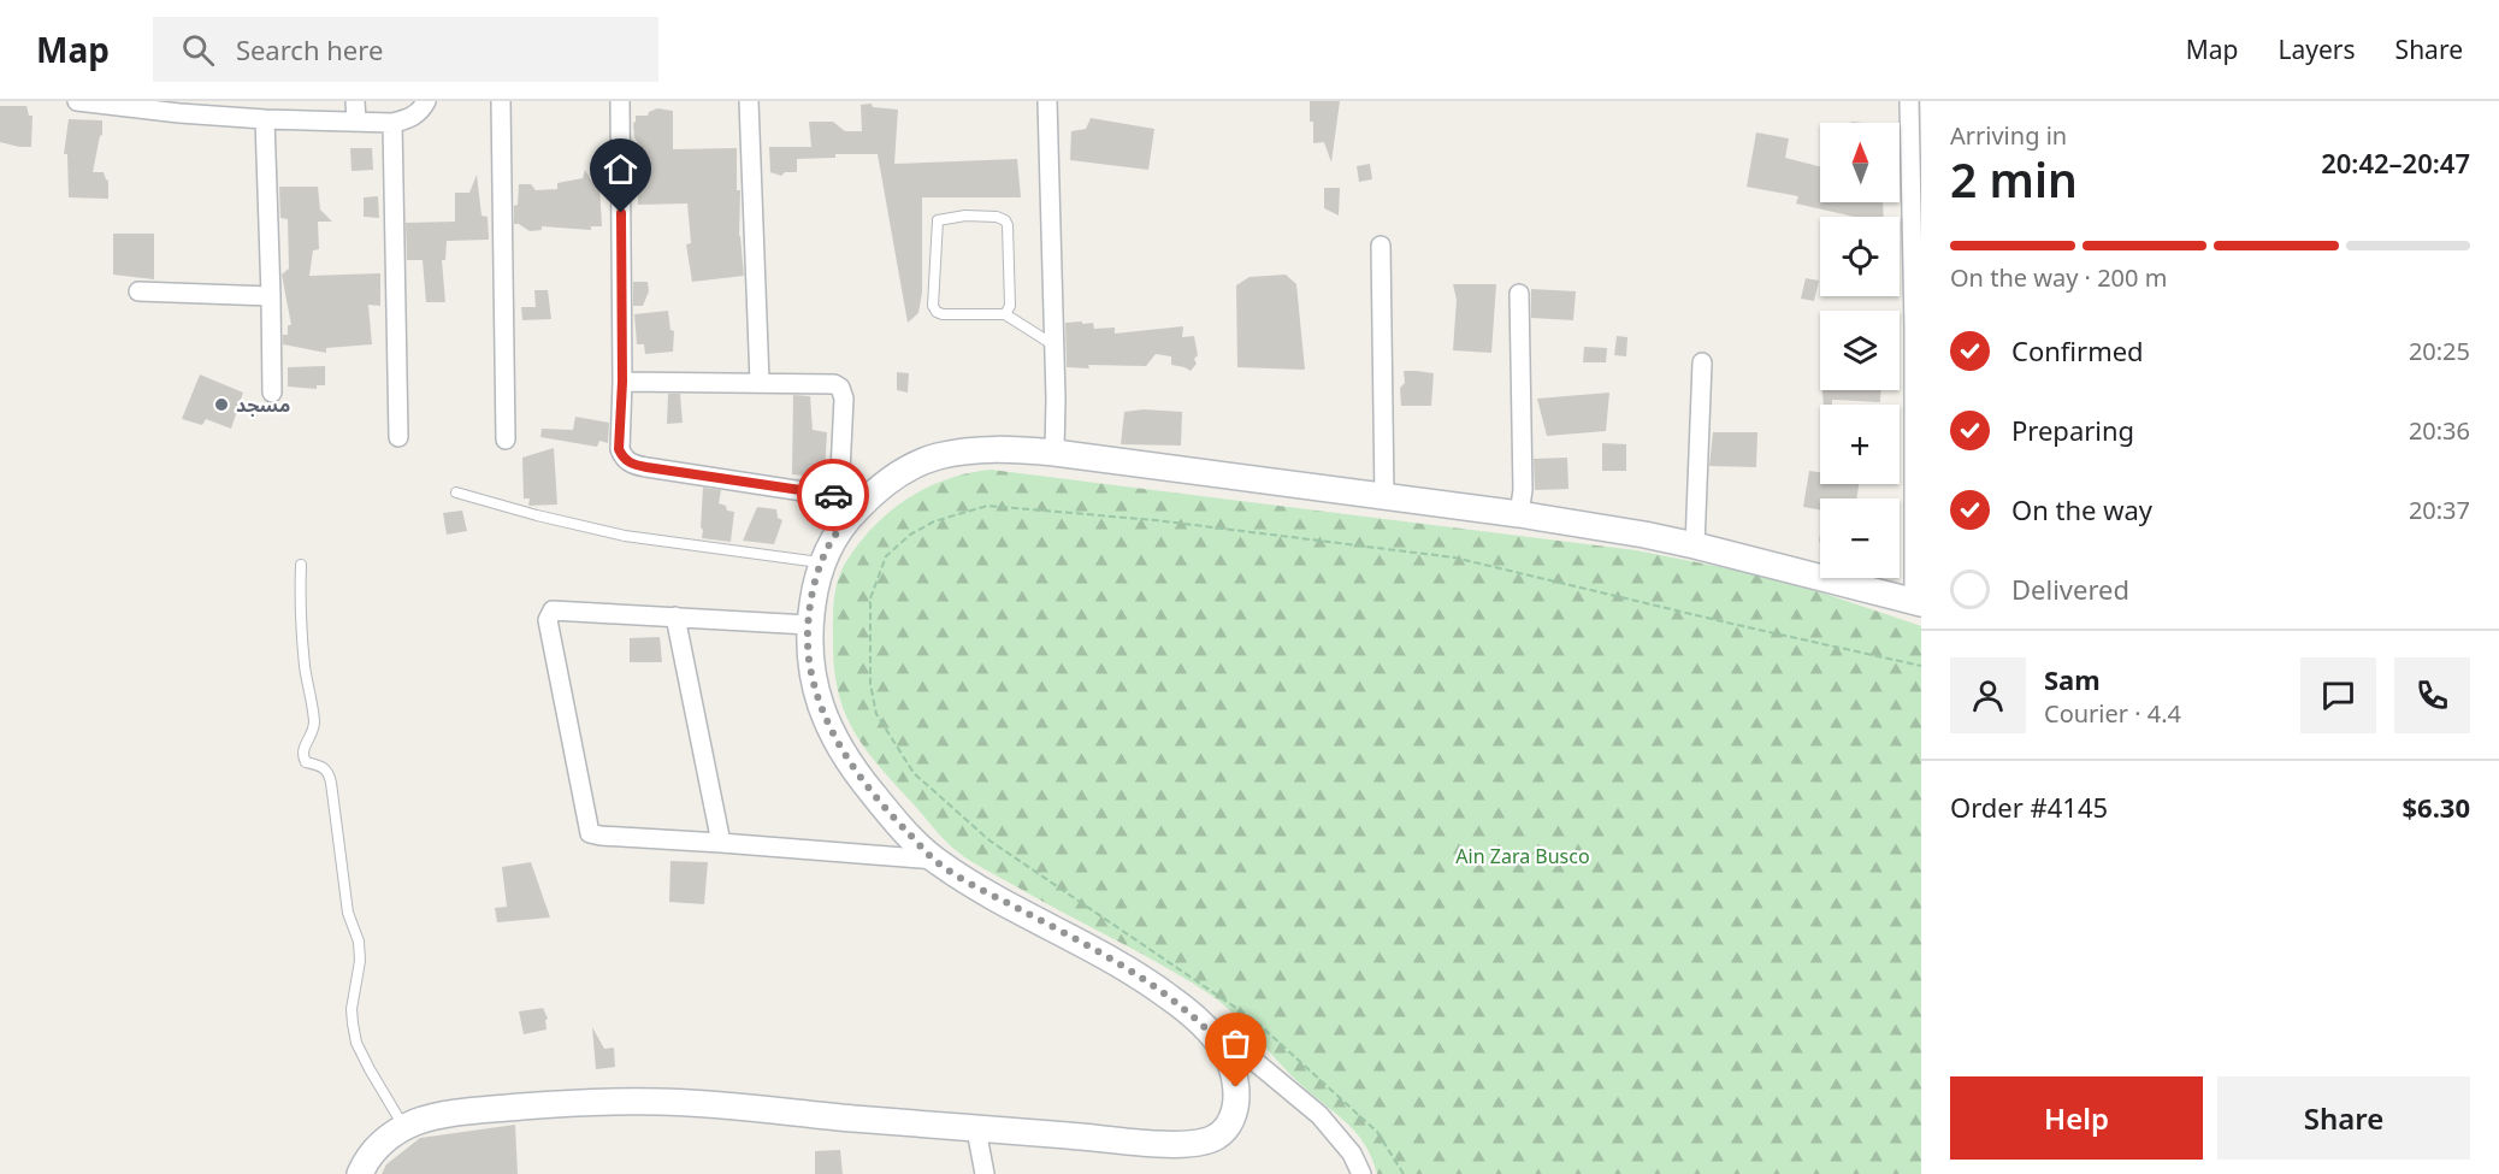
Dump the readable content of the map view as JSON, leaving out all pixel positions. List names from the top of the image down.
{
  "parks": ["Ain Zara Busco"],
  "places": ["مسجد"],
  "north": "top",
  "page": {
    "header": "Map",
    "search": "Search here",
    "nav": ["Map", "Layers", "Share"],
    "heading": ["2 min", "Arriving in", "20:42–20:47"],
    "panel": [
      "Sam",
      "Courier · 4.4",
      "Order #4145",
      "$6.30"
    ],
    "map_buttons": ["+", "−"],
    "bar": "On the way · 200 m",
    "list": [
      ["Confirmed", "20:25"],
      ["Preparing", "20:36"],
      ["On the way", "20:37"],
      "Delivered"
    ],
    "buttons": ["Help", "Share"]
  }
}
